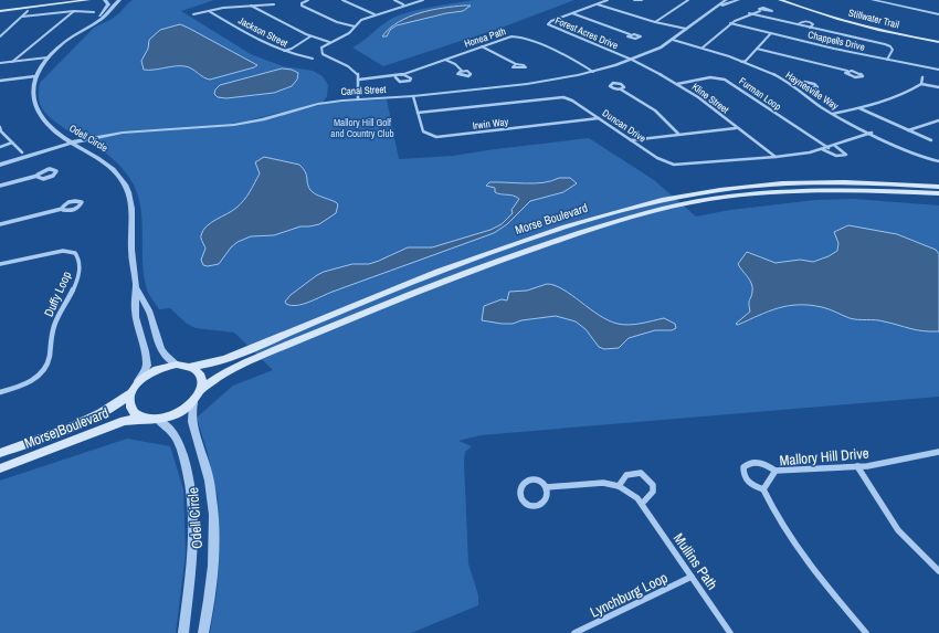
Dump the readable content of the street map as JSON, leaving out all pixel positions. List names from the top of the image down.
{
  "streets": {
    "main road": ["Stillwater Trail", "Morse Boulevard"],
    "street": [
      "Jackson Street",
      "Forest Acres Drive",
      "Honea Path",
      "Chappells Drive",
      "Canal Street",
      "Haynesville Way",
      "Furman Loop",
      "Kline Street",
      "Irwin Way",
      "Duncan Drive",
      "Odell Circle",
      "Duffy Loop",
      "Mallory Hill Drive",
      "Mullins Path",
      "Lynchburg Loop"
    ]
  },
  "crossings": [
    ["Forest Acres Drive", "Canal Street"],
    ["Forest Acres Drive", "Kline Street"],
    ["Honea Path", "Canal Street"],
    ["Canal Street", "Haynesville Way"],
    ["Canal Street", "Kline Street"],
    ["Canal Street", "Irwin Way"],
    ["Canal Street", "Odell Circle"],
    ["Haynesville Way", "Duncan Drive"],
    ["Furman Loop", "Kline Street"],
    ["Furman Loop", "Duncan Drive"],
    ["Kline Street", "Duncan Drive"],
    ["Irwin Way", "Duncan Drive"],
    ["Odell Circle", "Morse Boulevard"],
    ["Mullins Path", "Lynchburg Loop"]
  ],
  "parks": ["Mallory Hill Golf and Country Club"]
}
